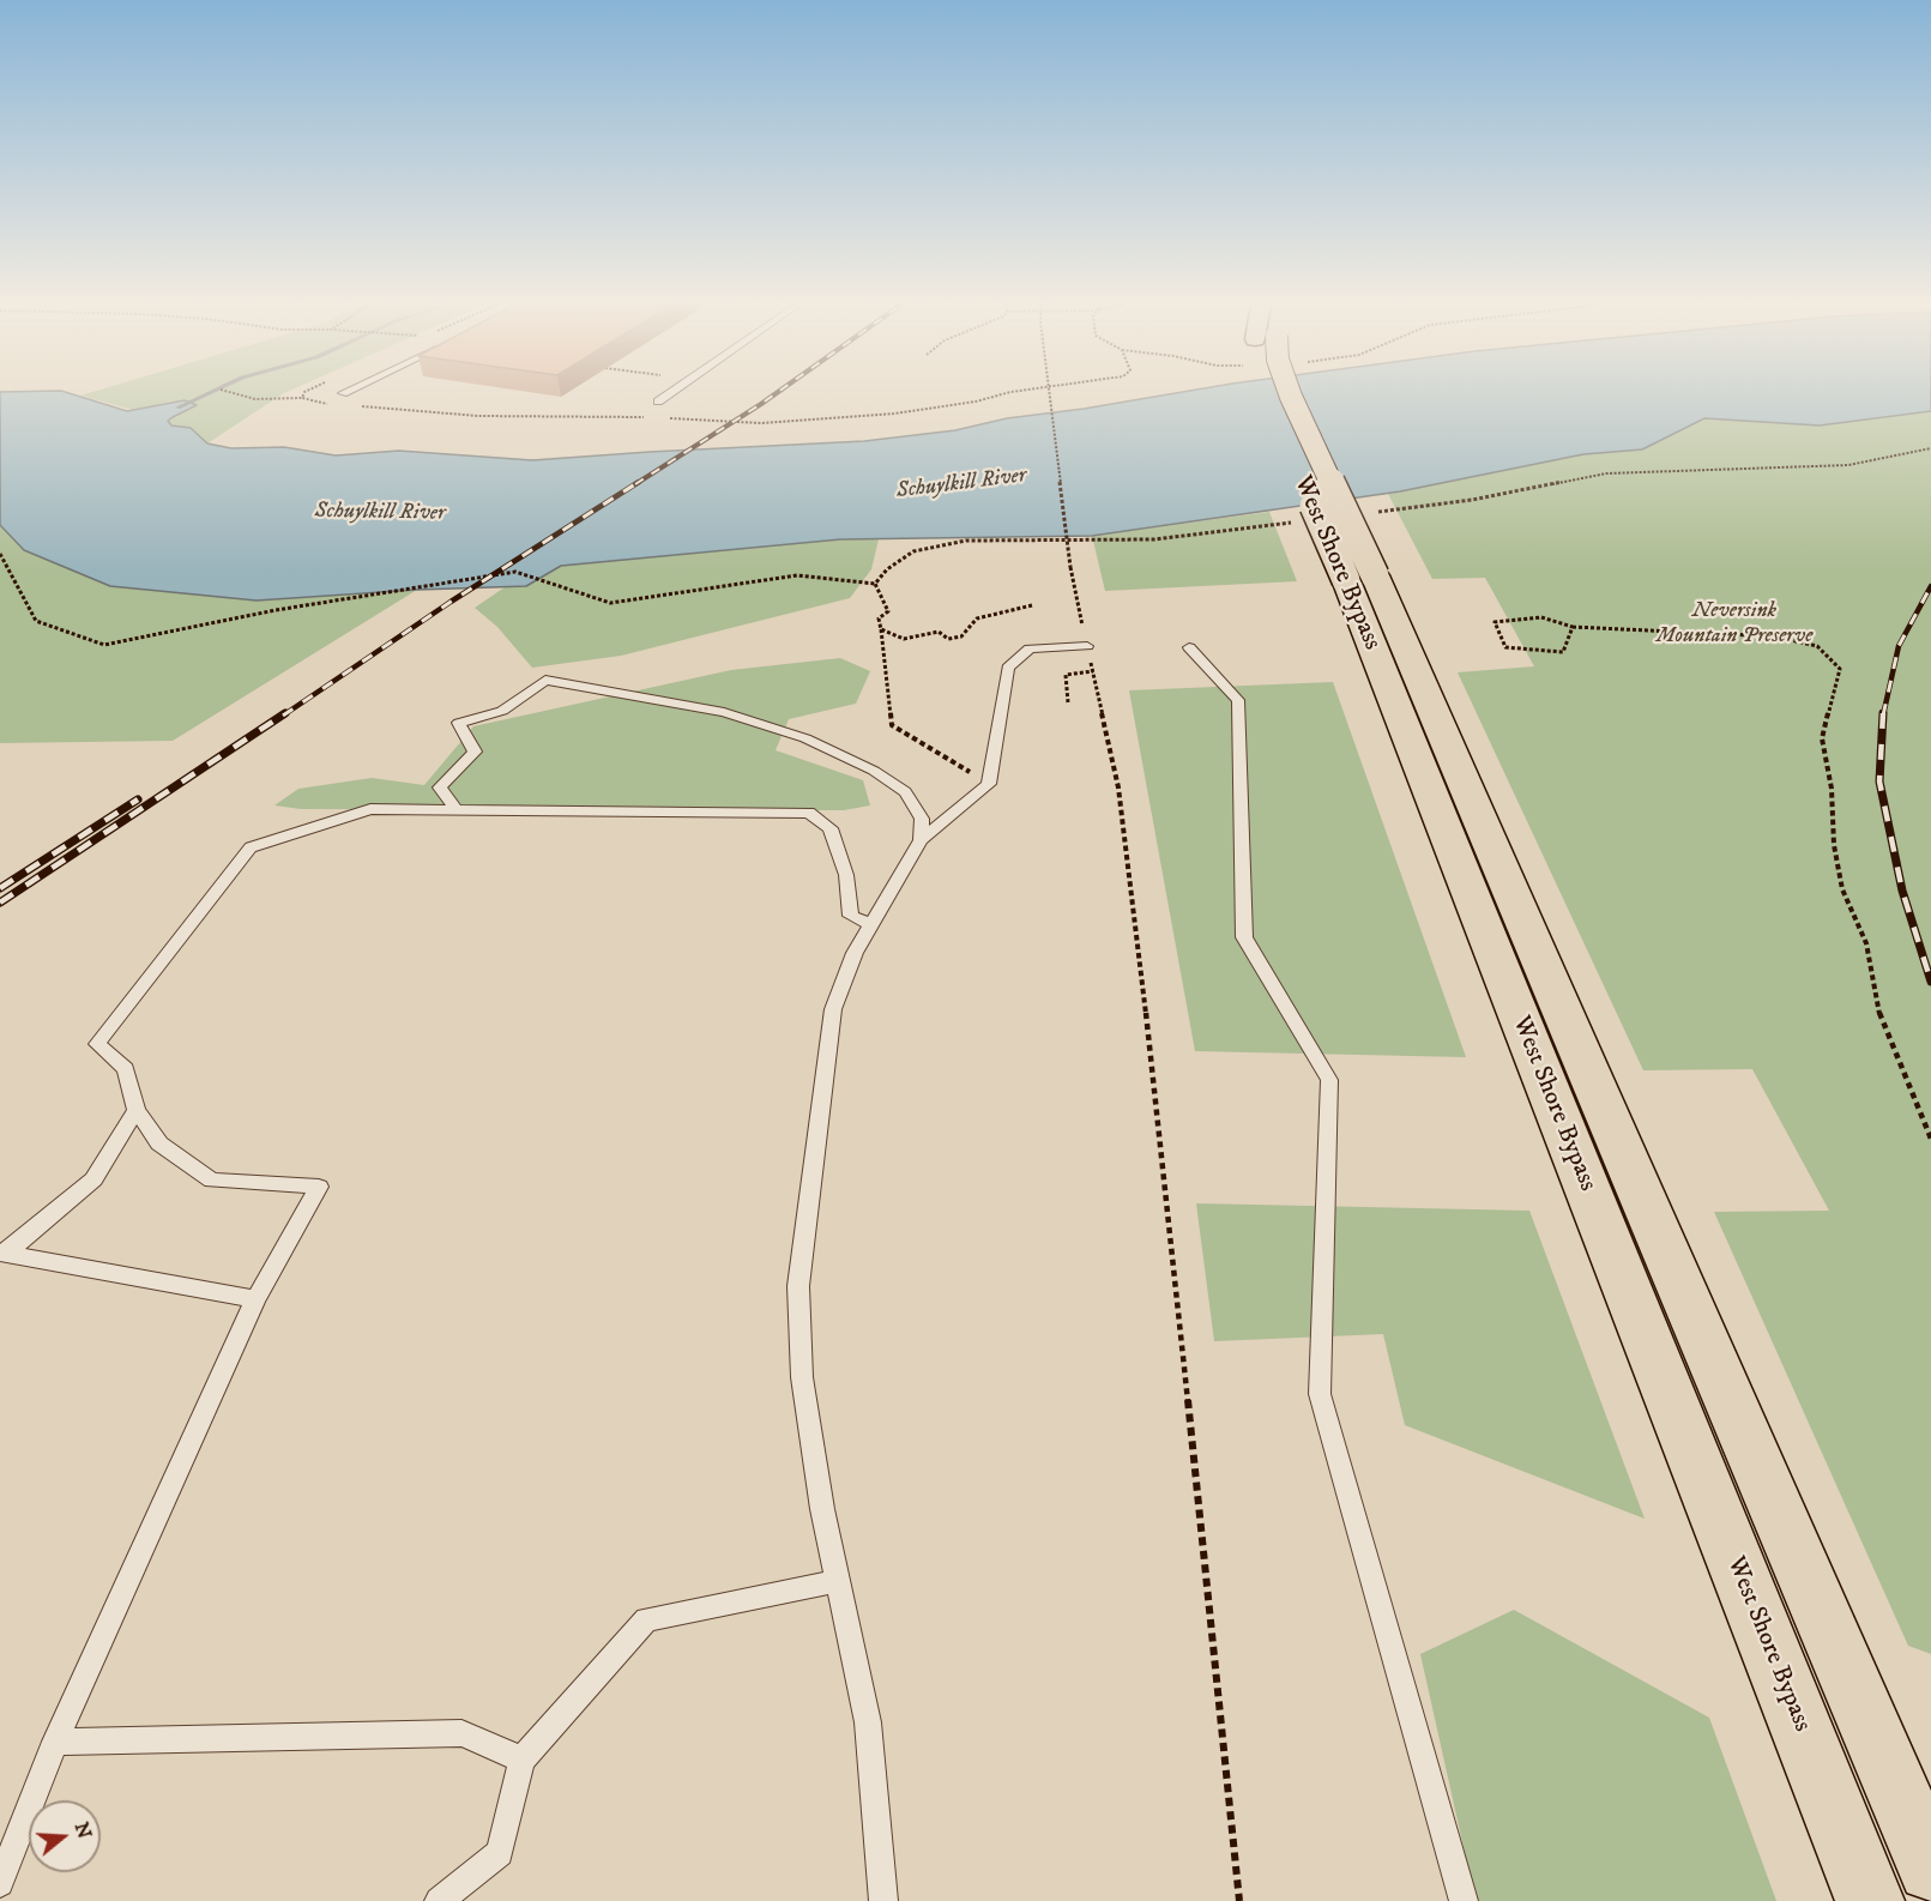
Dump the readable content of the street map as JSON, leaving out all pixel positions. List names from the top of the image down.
{
  "streets": {
    "highway": ["West Shore Bypass"]
  },
  "water": ["Schuylkill River"],
  "parks": ["Neversink Mountain Preserve"],
  "north": "right"
}
